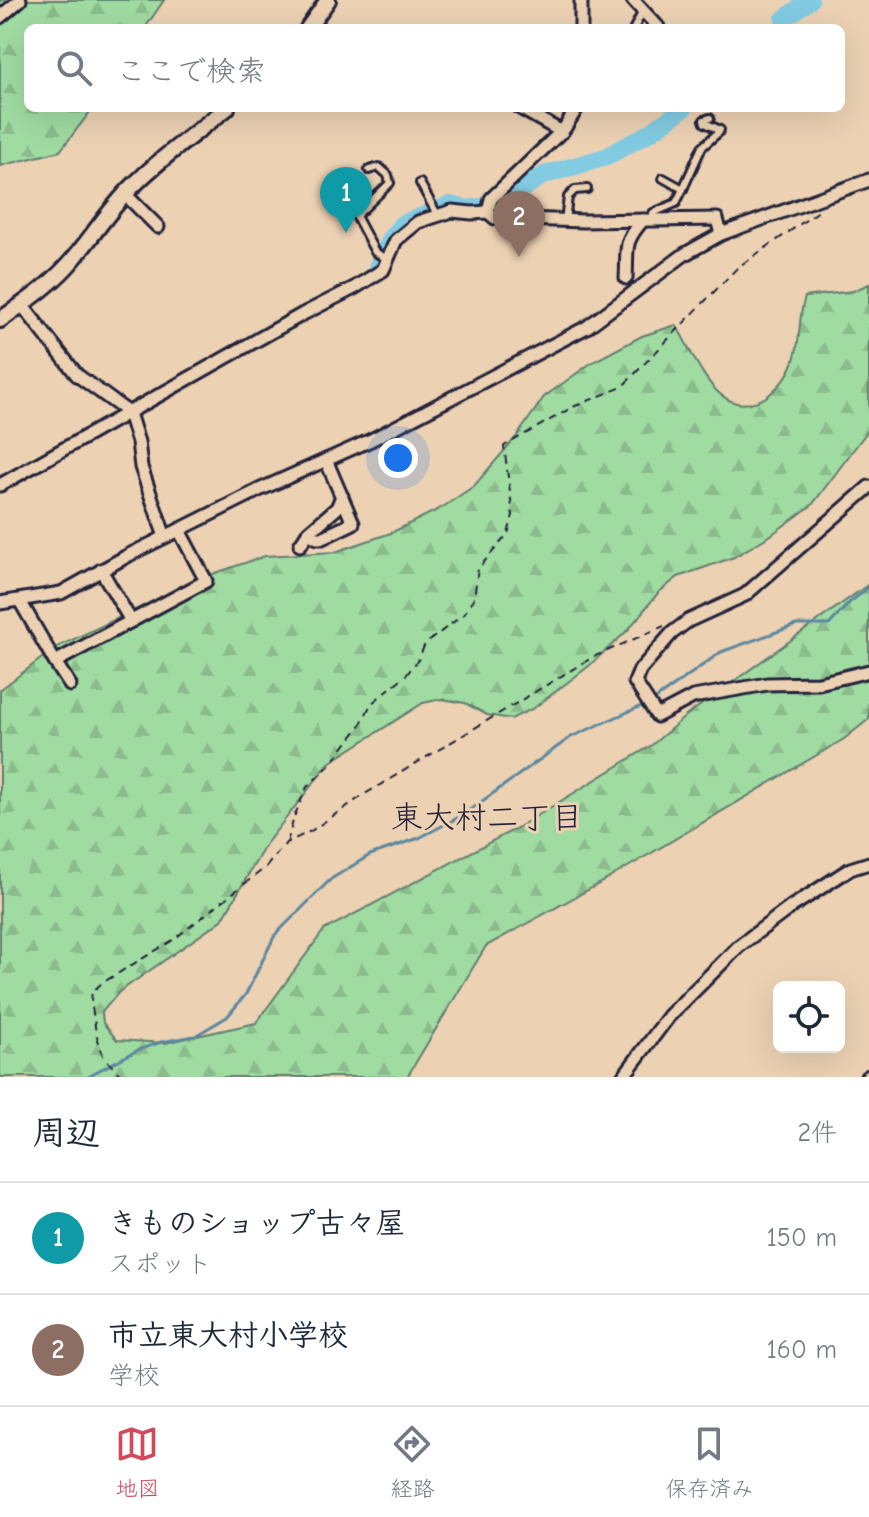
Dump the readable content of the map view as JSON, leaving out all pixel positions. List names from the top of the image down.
{
  "districts": ["東大村二丁目"],
  "page": {
    "search": "ここで検索",
    "pins": ["1", "2"],
    "heading": ["周辺", "2件"],
    "list": [
      {
        "mark": "1",
        "name": "きものショップ古々屋",
        "note": "スポット",
        "value": "150 m"
      },
      {
        "mark": "2",
        "name": "市立東大村小学校",
        "note": "学校",
        "value": "160 m"
      }
    ],
    "nav": ["地図", "経路", "保存済み"]
  }
}
